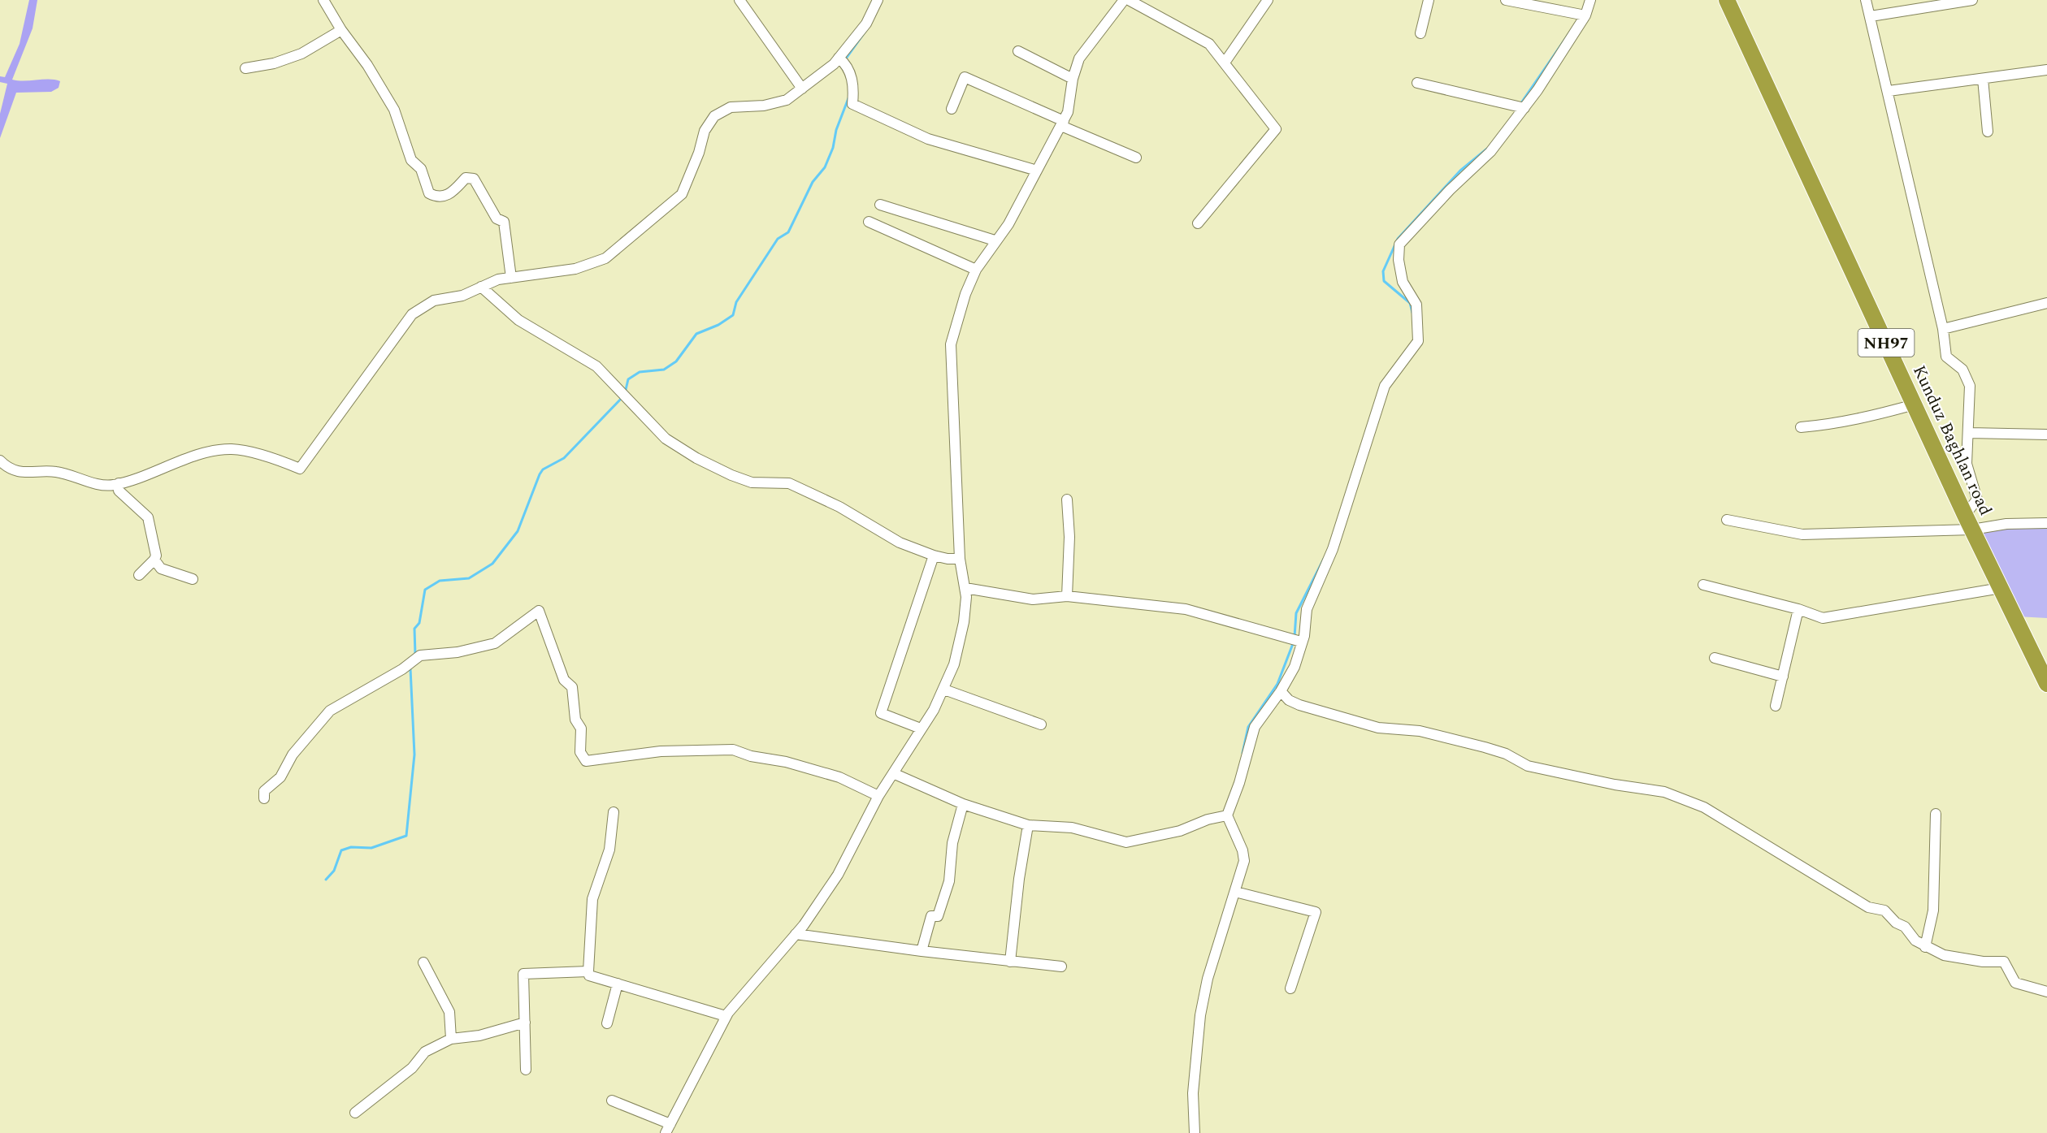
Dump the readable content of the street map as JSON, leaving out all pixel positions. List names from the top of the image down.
{
  "streets": {
    "highway": ["NH97", "Kunduz Baghlan road"]
  }
}
